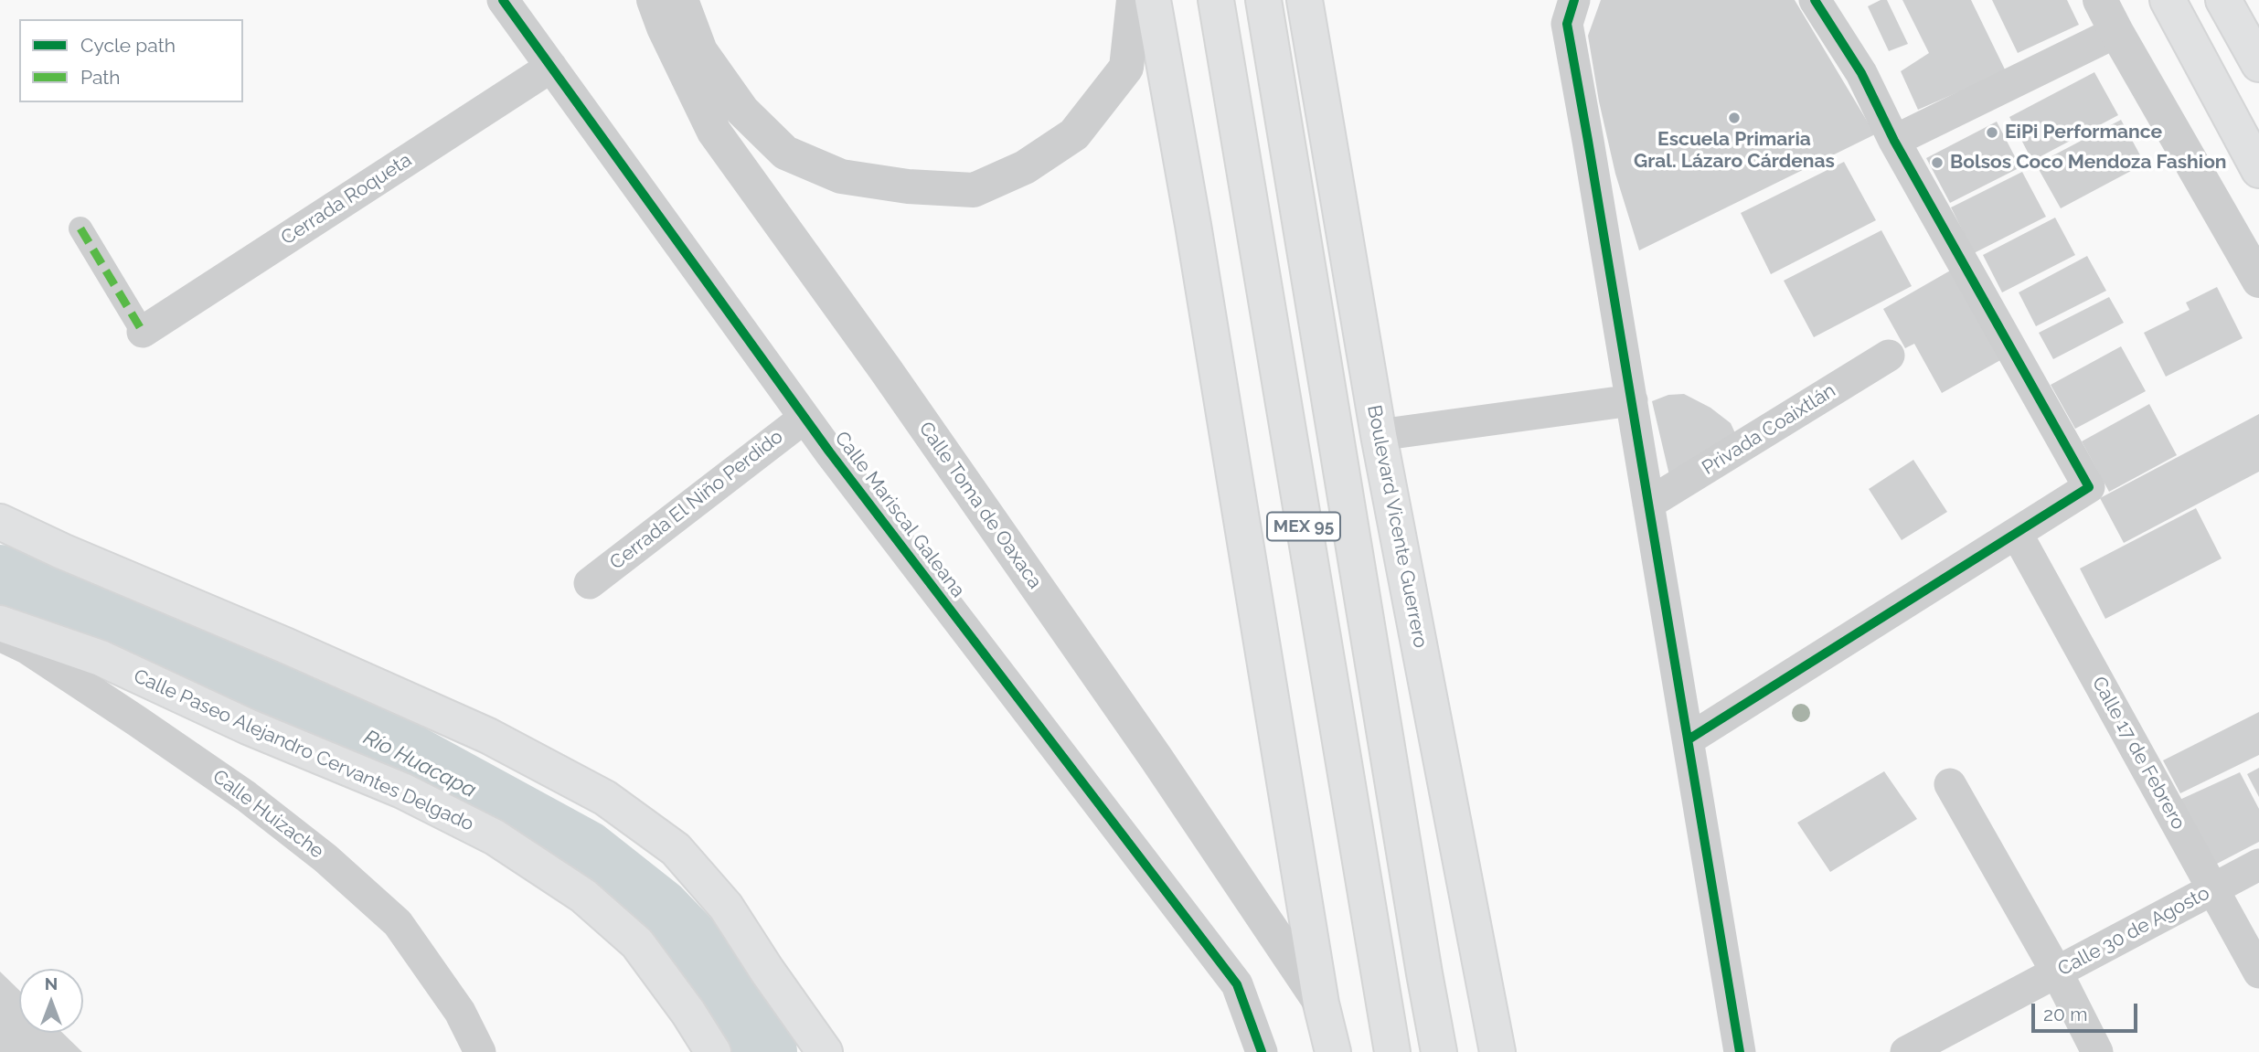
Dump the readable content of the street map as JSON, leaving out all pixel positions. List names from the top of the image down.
{
  "streets": {
    "main road": ["MEX 95", "Boulevard Vicente Guerrero", "Calle Paseo Alejandro Cervantes Delgado"],
    "street": [
      "Cerrada Roqueta",
      "Privada Coaixtlán",
      "Cerrada El Niño Perdido",
      "Calle Toma de Oaxaca",
      "Calle Mariscal Galeana",
      "Calle 17 de Febrero",
      "Calle Huizache",
      "Calle 30 de Agosto"
    ]
  },
  "crossings": [
    ["Cerrada Roqueta", "Calle Mariscal Galeana"],
    ["Cerrada El Niño Perdido", "Calle Mariscal Galeana"],
    ["Calle 17 de Febrero", "Calle 30 de Agosto"]
  ],
  "water": ["Río Huacapa"],
  "places": ["Escuela Primaria Gral. Lázaro Cárdenas", "EiPi Performance", "Bolsos Coco Mendoza Fashion"],
  "legend": ["Cycle path", "Path"],
  "scale_bar": "20 m",
  "north": "top"
}
